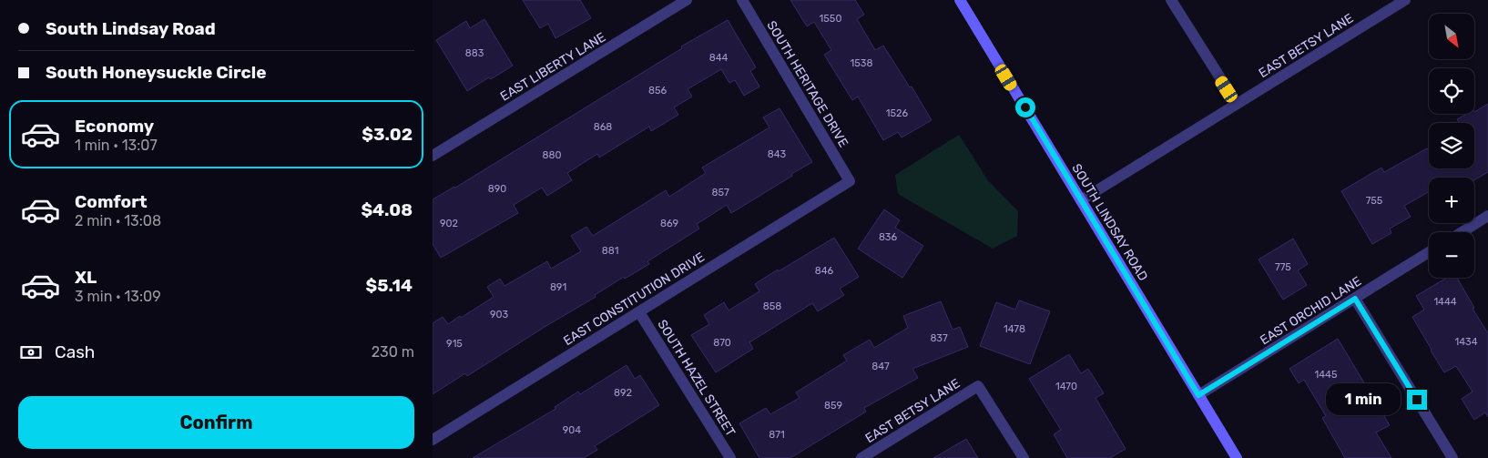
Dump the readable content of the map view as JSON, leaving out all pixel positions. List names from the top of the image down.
{
  "streets": {
    "main road": ["SOUTH LINDSAY ROAD"],
    "street": [
      "EAST BETSY LANE",
      "EAST LIBERTY LANE",
      "SOUTH HERITAGE DRIVE",
      "EAST CONSTITUTION DRIVE",
      "EAST ORCHID LANE",
      "SOUTH HAZEL STREET"
    ]
  },
  "crossings": [
    ["EAST BETSY LANE", "SOUTH LINDSAY ROAD"],
    ["SOUTH HERITAGE DRIVE", "EAST CONSTITUTION DRIVE"],
    ["SOUTH LINDSAY ROAD", "EAST ORCHID LANE"],
    ["EAST CONSTITUTION DRIVE", "SOUTH HAZEL STREET"]
  ],
  "house_numbers": [
    "1550",
    "883",
    "844",
    "1538",
    "856",
    "1526",
    "868",
    "843",
    "880",
    "890",
    "857",
    "755",
    "902",
    "869",
    "836",
    "881",
    "775",
    "846",
    "891",
    "1444",
    "858",
    "903",
    "1478",
    "837",
    "1434",
    "870",
    "915",
    "847",
    "1445",
    "1470",
    "892",
    "859",
    "904",
    "871"
  ],
  "north": "bottom right",
  "page": {
    "banner": ["South Lindsay Road", "South Honeysuckle Circle"],
    "map_buttons": ["+", "−"],
    "list": [
      {
        "name": "Economy",
        "note": "1 min · 13:07",
        "value": "$3.02"
      },
      {
        "name": "Comfort",
        "note": "2 min · 13:08",
        "value": "$4.08"
      },
      {
        "name": "XL",
        "note": "3 min · 13:09",
        "value": "$5.14"
      }
    ],
    "pay": ["Cash", "230 m"],
    "bubble": "1 min",
    "buttons": "Confirm"
  }
}
